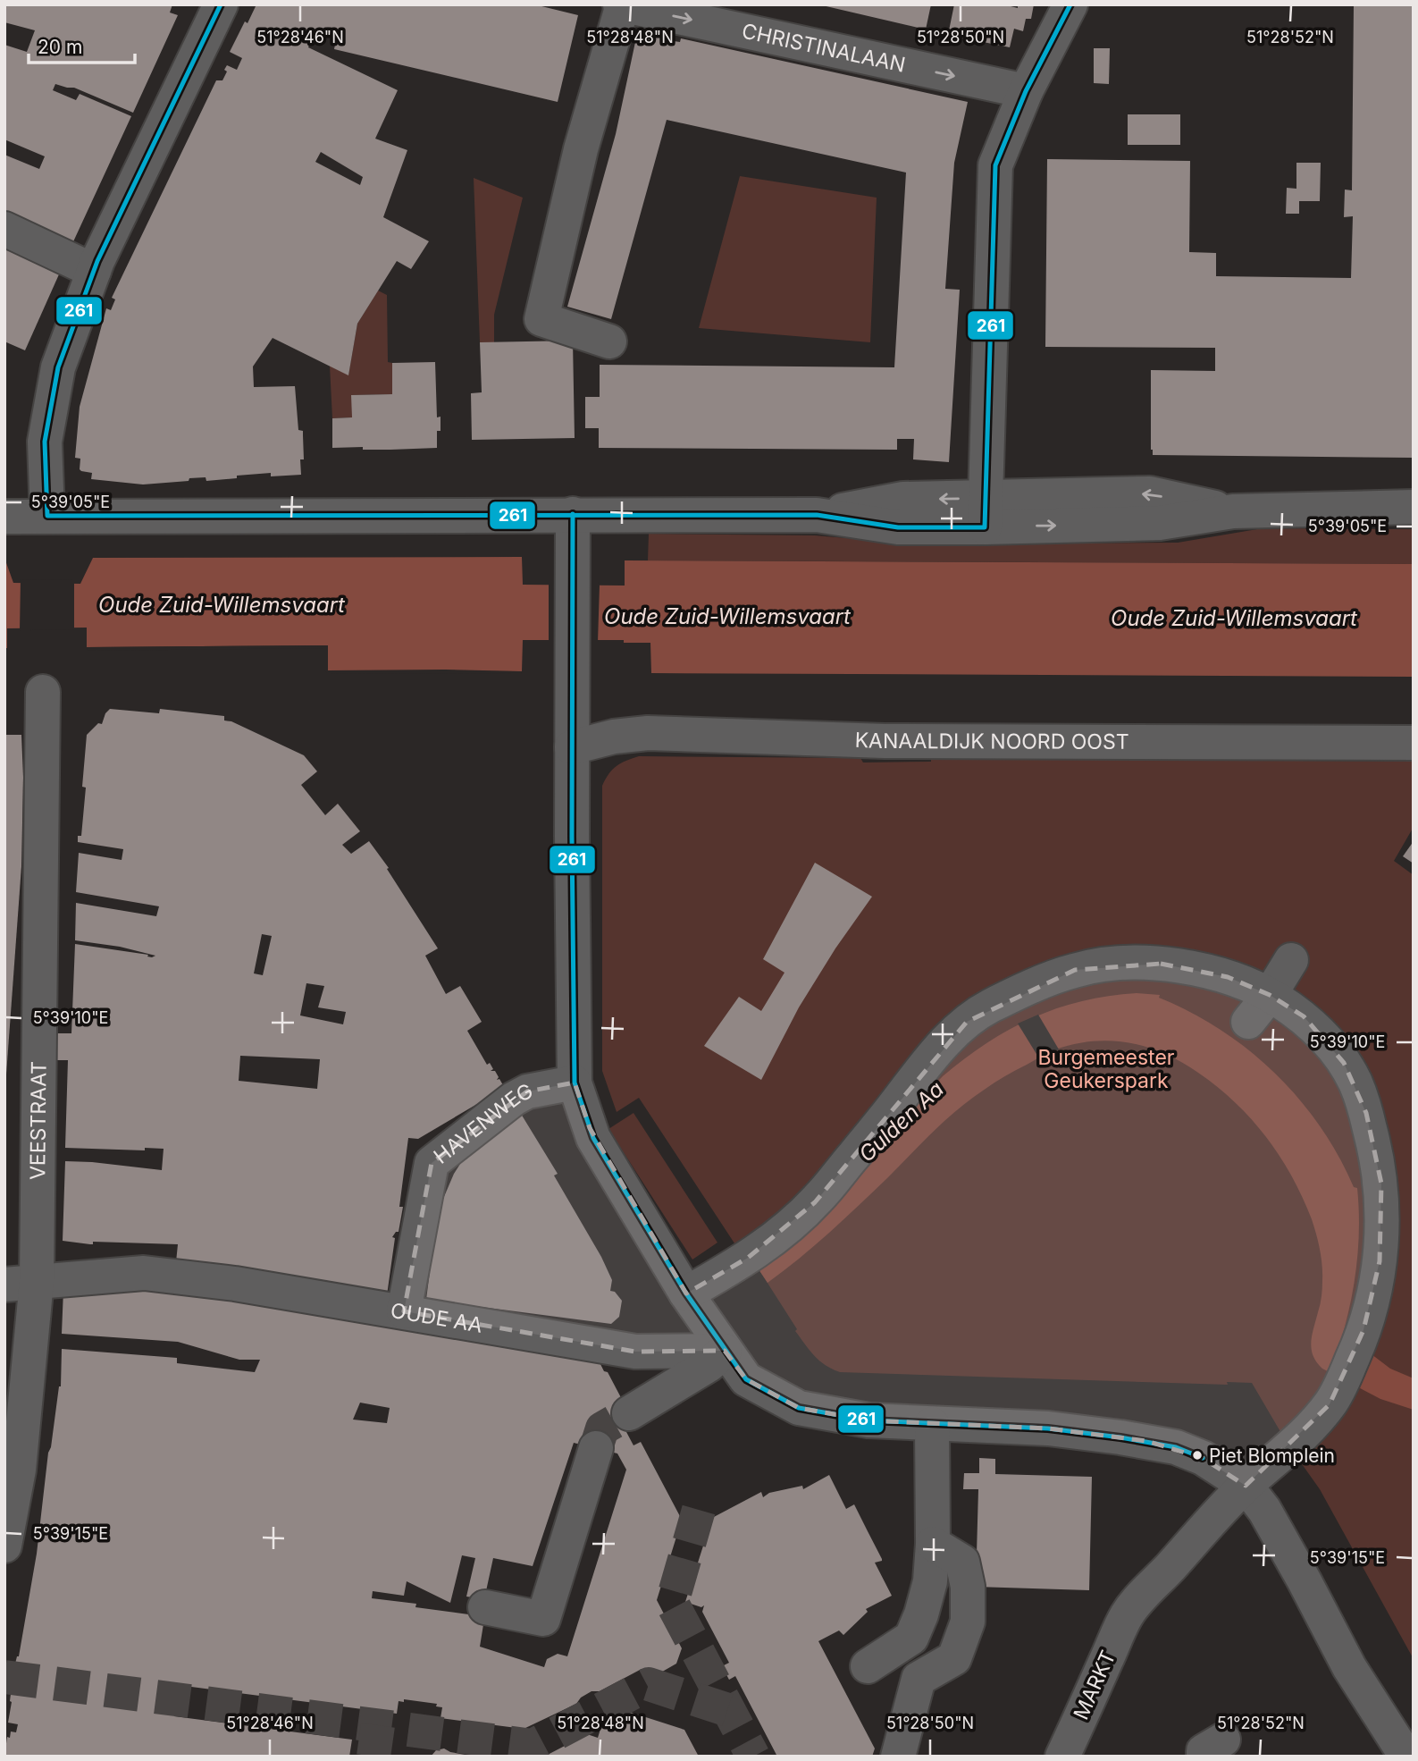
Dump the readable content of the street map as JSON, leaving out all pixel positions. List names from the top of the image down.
{
  "streets": {
    "street": [
      "CHRISTINALAAN",
      "KANAALDIJK NOORD OOST",
      "VEESTRAAT",
      "HAVENWEG",
      "OUDE AA",
      "MARKT"
    ]
  },
  "crossings": [
    ["VEESTRAAT", "OUDE AA"],
    ["HAVENWEG", "OUDE AA"]
  ],
  "one_way": ["CHRISTINALAAN"],
  "water": ["Oude Zuid-Willemsvaart", "Gulden Aa"],
  "parks": ["Burgemeester Geukerspark"],
  "places": ["Piet Blomplein"],
  "lines": ["transit line 261"],
  "scale_bar": "20 m",
  "coordinates": [
    "51°28'46\"N",
    "51°28'48\"N",
    "51°28'50\"N",
    "51°28'52\"N",
    "5°39'05\"E",
    "5°39'10\"E",
    "5°39'15\"E"
  ]
}
